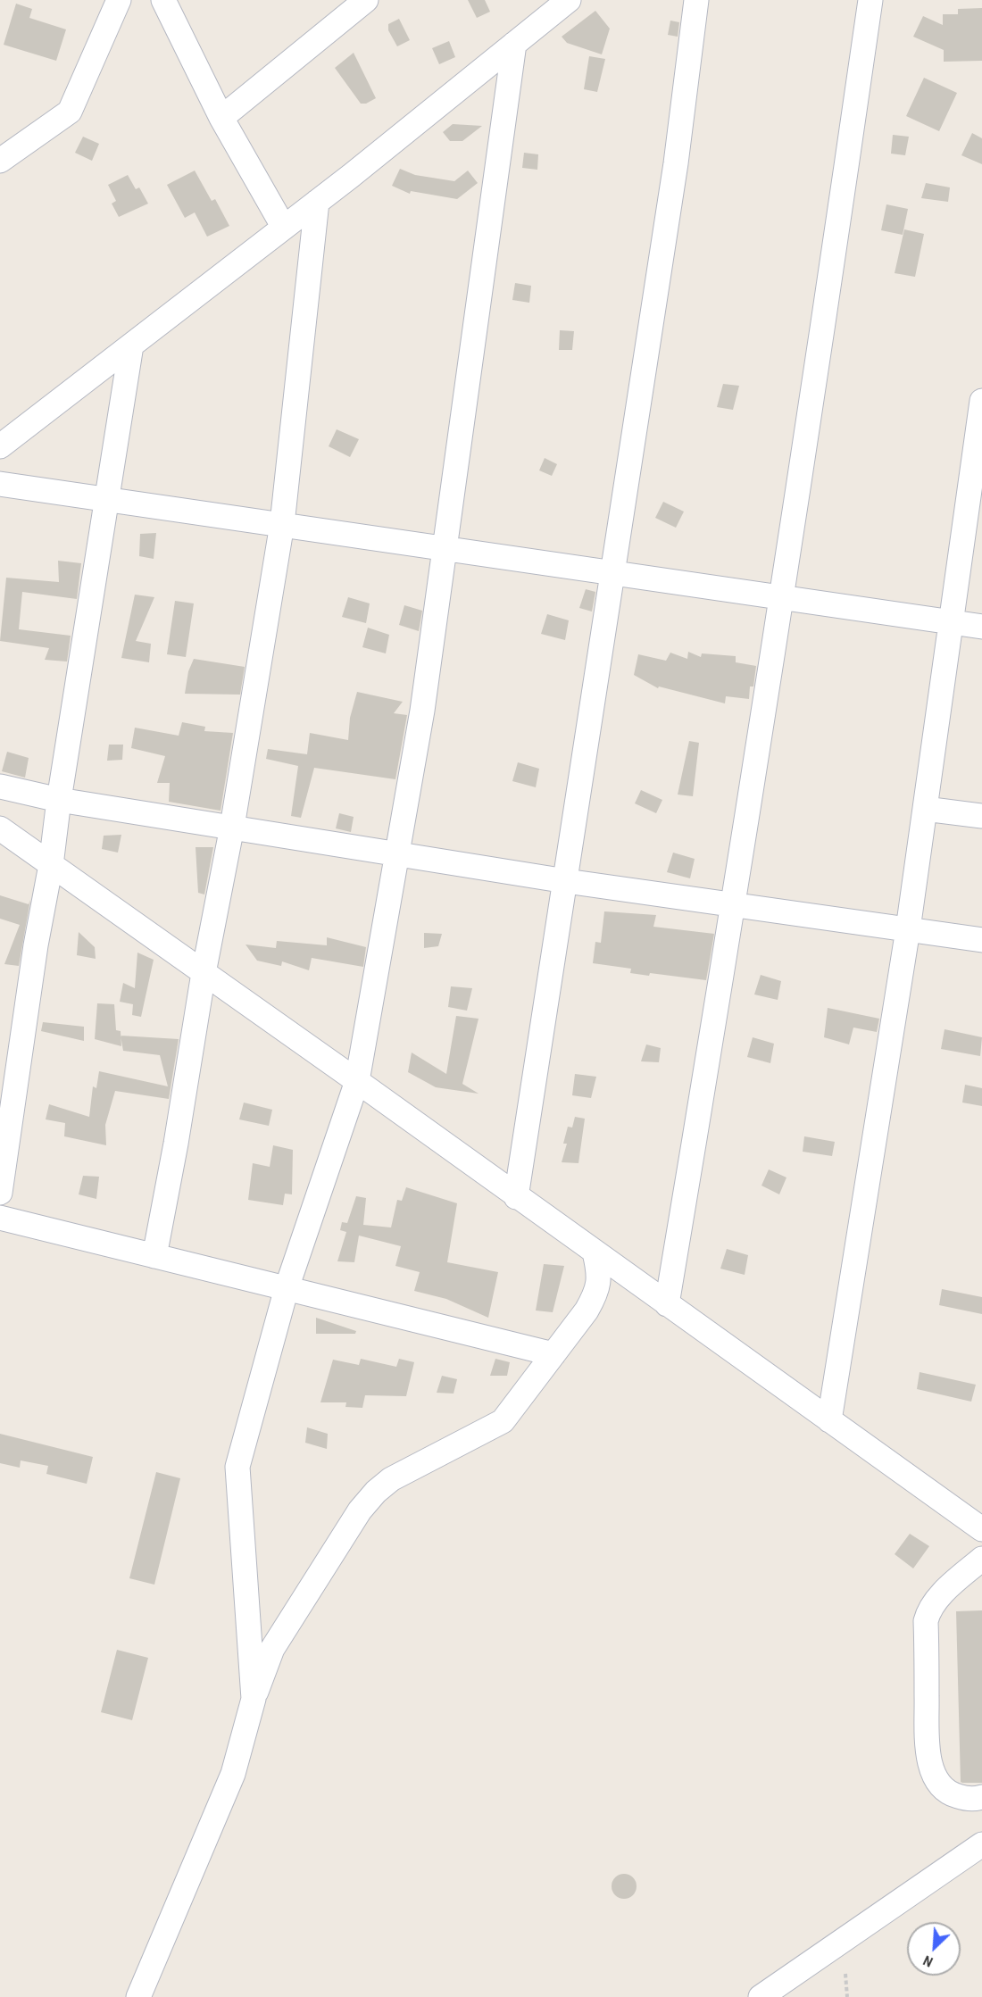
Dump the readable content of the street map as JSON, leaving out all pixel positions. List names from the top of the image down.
{
  "north": "bottom left"
}
